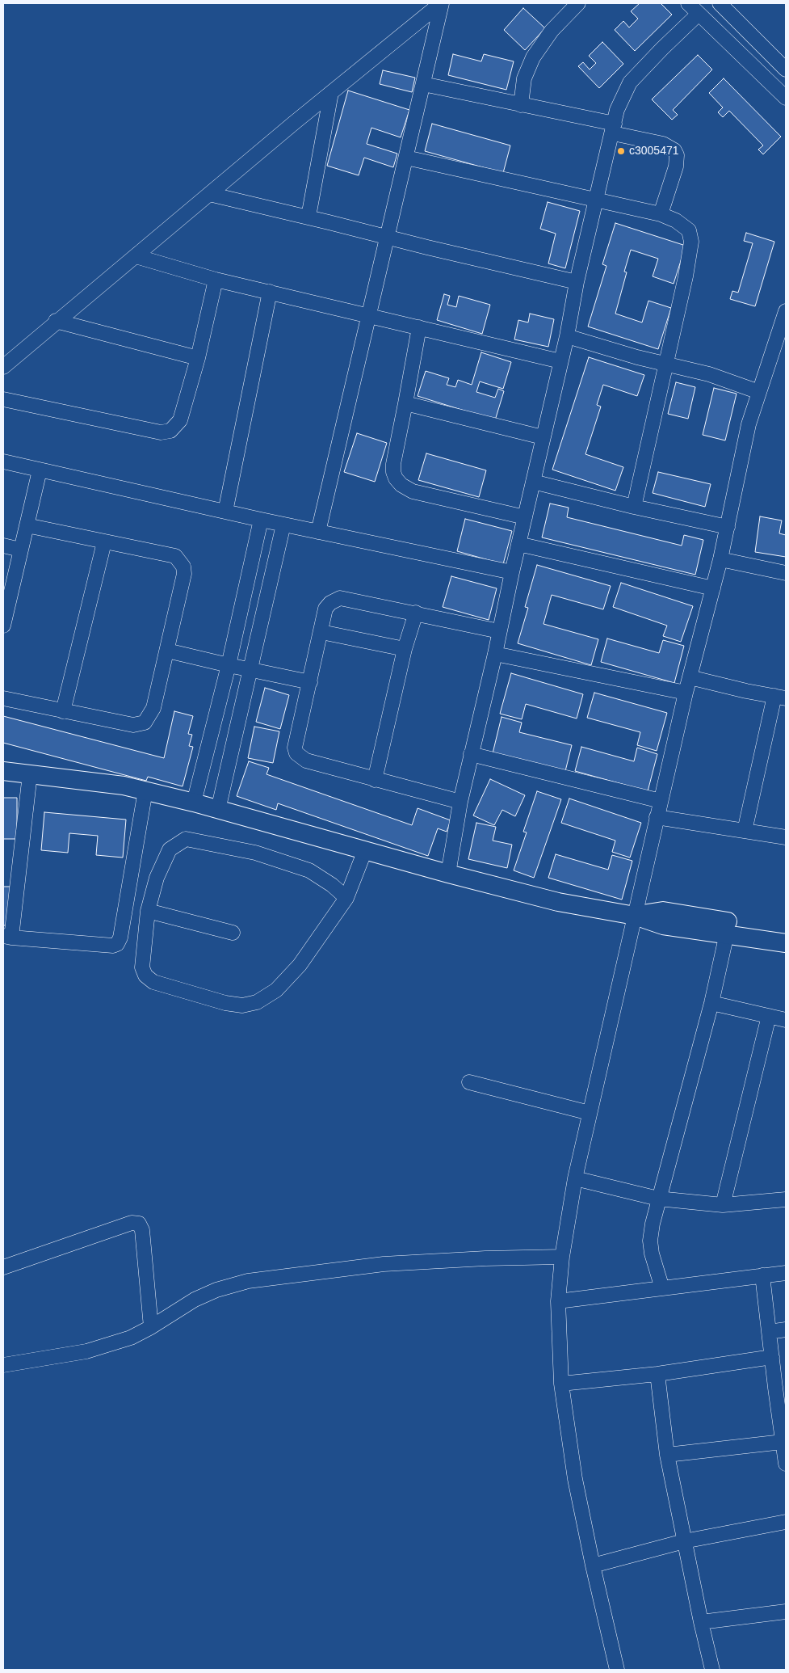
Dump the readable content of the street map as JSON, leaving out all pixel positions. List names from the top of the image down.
{
  "places": ["c3005471"]
}
